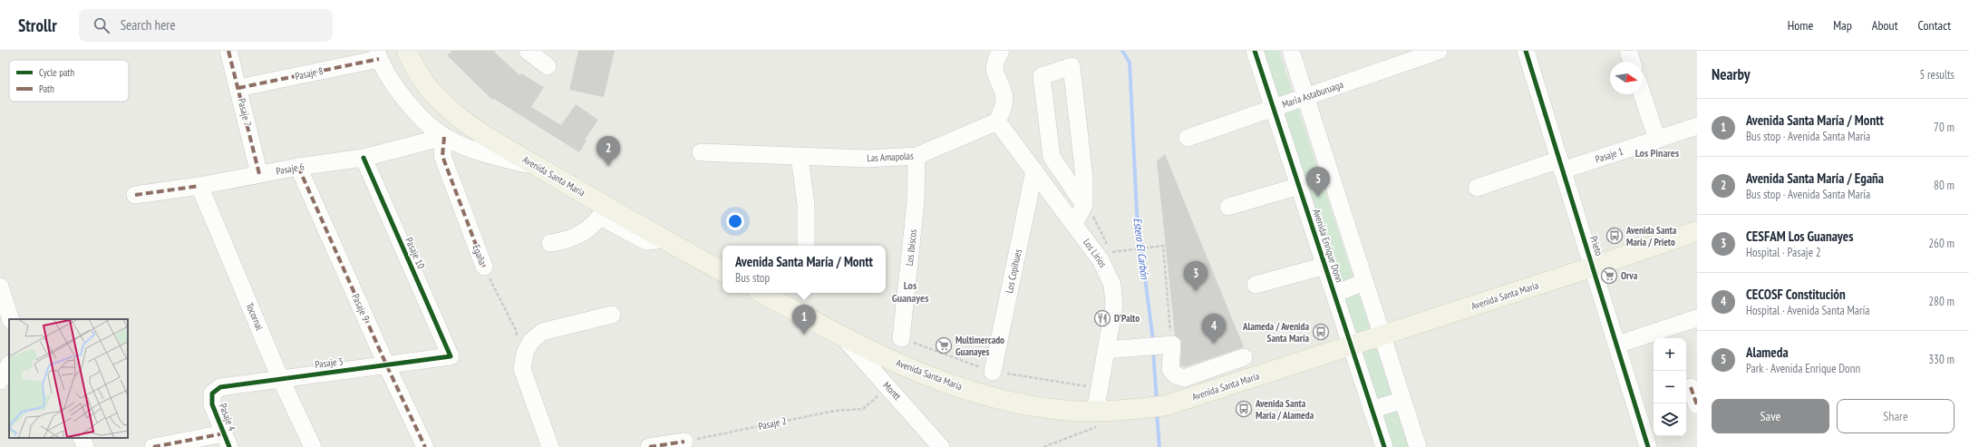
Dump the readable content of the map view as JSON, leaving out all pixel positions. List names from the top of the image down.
{
  "streets": {
    "main road": ["Avenida Santa María"],
    "street": [
      "Pasaje 8",
      "María Astaburuaga",
      "Pasaje 7",
      "Pasaje 1",
      "Las Amapolas",
      "Pasaje 6",
      "Avenida Enrique Donn",
      "Prieto",
      "Los Ibiscos",
      "Pasaje 10",
      "Los Lirios",
      "Egaña",
      "Los Copihues",
      "Pasaje 9",
      "Tocornal",
      "Pasaje 5",
      "Montt",
      "Pasaje 4"
    ],
    "path": ["Pasaje 2"]
  },
  "crossings": [
    ["Pasaje 8", "Pasaje 7"],
    ["María Astaburuaga", "Avenida Enrique Donn"],
    ["Pasaje 7", "Pasaje 6"],
    ["Pasaje 1", "Prieto"],
    ["Las Amapolas", "Los Ibiscos"],
    ["Las Amapolas", "Los Lirios"],
    ["Pasaje 6", "Pasaje 10"],
    ["Pasaje 6", "Egaña"],
    ["Pasaje 6", "Pasaje 9"],
    ["Pasaje 6", "Tocornal"],
    ["Avenida Santa María", "Avenida Enrique Donn"],
    ["Avenida Santa María", "Prieto"],
    ["Avenida Santa María", "Los Lirios"],
    ["Avenida Santa María", "Montt"],
    ["Pasaje 10", "Pasaje 5"],
    ["Los Lirios", "Los Copihues"],
    ["Pasaje 9", "Pasaje 5"],
    ["Tocornal", "Pasaje 5"],
    ["Pasaje 5", "Pasaje 4"],
    ["Montt", "Pasaje 2"]
  ],
  "districts": ["Los Pinares", "Los Guanayes"],
  "water": ["Estero El Carbón"],
  "places": {
    "bus stop": ["Avenida Santa María / Prieto", "Alameda / Avenida Santa María", "Avenida Santa María / Alameda"],
    "supermarket": ["Orva", "Multimercado Guanayes"],
    "restaurant": ["D'Palto"]
  },
  "legend": ["Cycle path", "Path"],
  "north": "right",
  "page": {
    "header": "Strollr",
    "search": "Search here",
    "nav": [
      "Home",
      "Map",
      "About",
      "Contact"
    ],
    "heading": ["Nearby", "5 results"],
    "list": [
      {
        "mark": "1",
        "name": "Avenida Santa María / Montt",
        "note": "Bus stop · Avenida Santa María",
        "value": "70 m"
      },
      {
        "mark": "2",
        "name": "Avenida Santa María / Egaña",
        "note": "Bus stop · Avenida Santa María",
        "value": "80 m"
      },
      {
        "mark": "3",
        "name": "CESFAM Los Guanayes",
        "note": "Hospital · Pasaje 2",
        "value": "260 m"
      },
      {
        "mark": "4",
        "name": "CECOSF Constitución",
        "note": "Hospital · Avenida Santa María",
        "value": "280 m"
      },
      {
        "mark": "5",
        "name": "Alameda",
        "note": "Park · Avenida Enrique Donn",
        "value": "330 m"
      }
    ],
    "pins": [
      "2",
      "5",
      "3",
      "1",
      "4"
    ],
    "popup": ["Avenida Santa María / Montt", "Bus stop"],
    "map_buttons": ["+", "−"],
    "buttons": ["Save", "Share"]
  }
}
